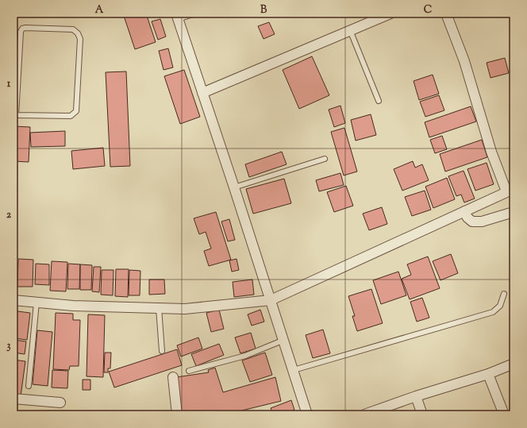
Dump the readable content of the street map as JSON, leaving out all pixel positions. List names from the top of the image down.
{
  "grid": {
    "columns": ["A", "B", "C"],
    "rows": ["1", "2", "3"]
  }
}
